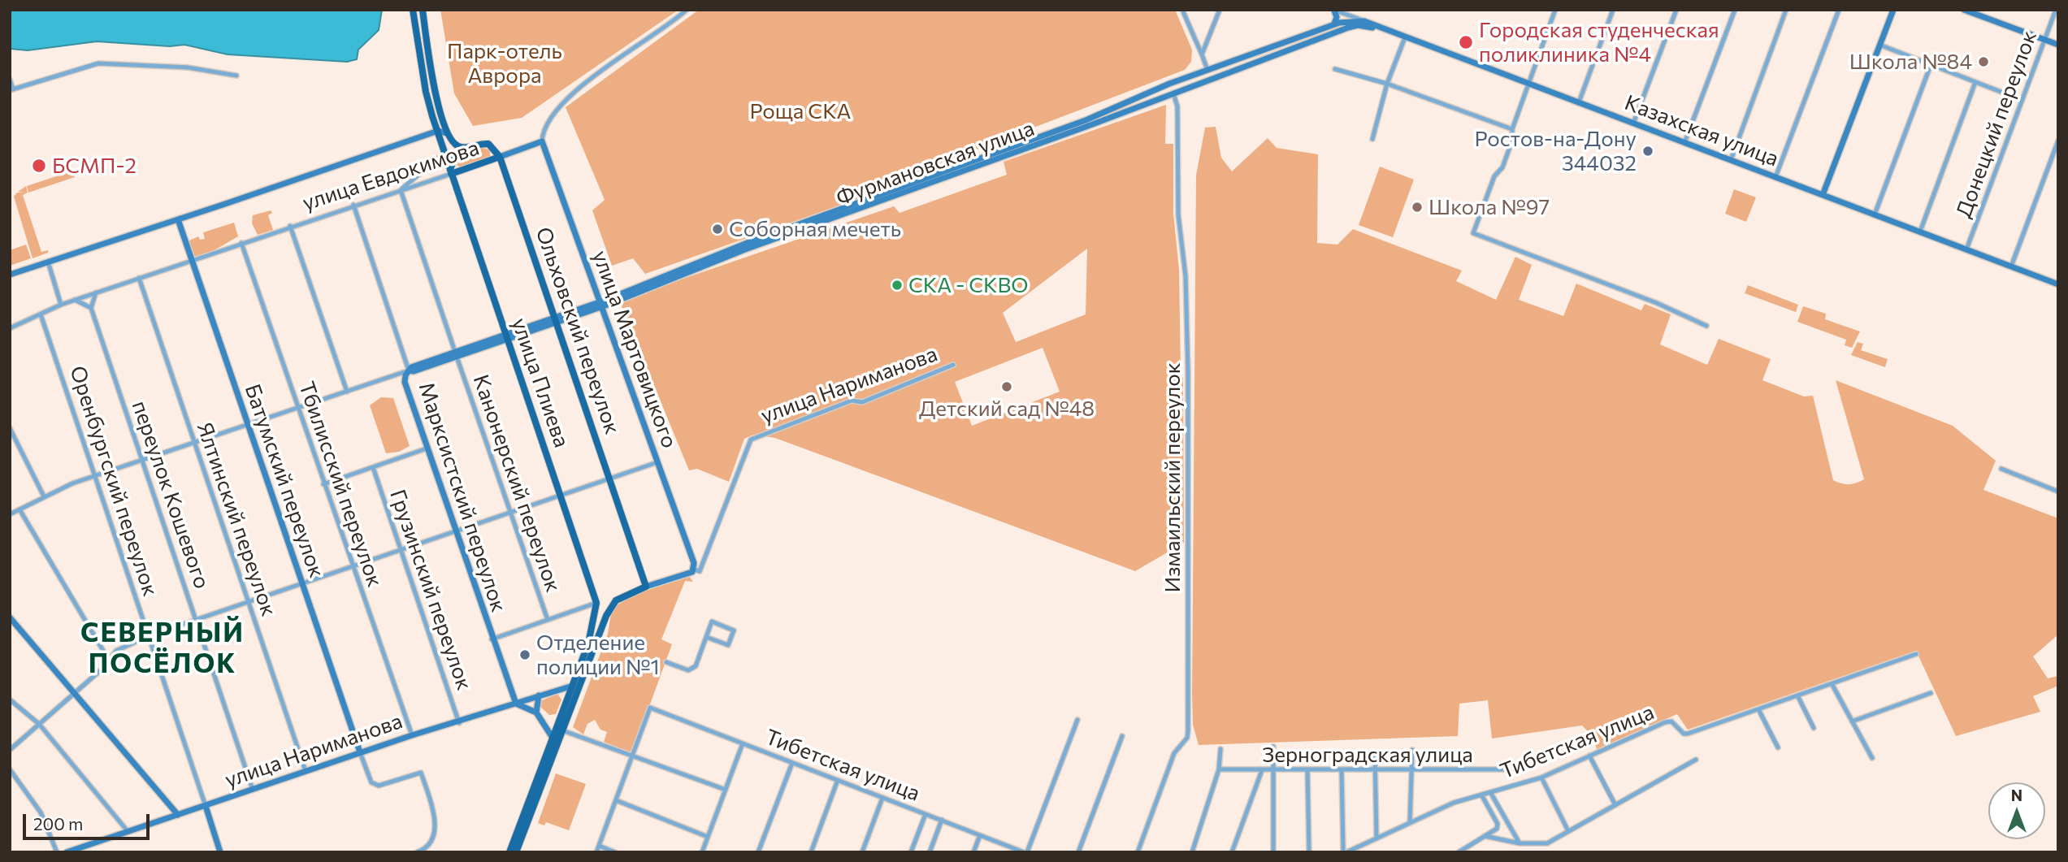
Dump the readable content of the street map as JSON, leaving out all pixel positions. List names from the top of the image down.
{
  "streets": {
    "main road": [
      "Казахская улица",
      "Фурмановская улица",
      "улица Евдокимова",
      "Ольховский переулок",
      "улица Мартовицкого",
      "улица Плиева",
      "улица Нариманова",
      "Оренбургский переулок",
      "Батумский переулок",
      "Марксистский переулок"
    ],
    "street": [
      "Донецкий переулок",
      "Измаильский переулок",
      "Канонерский переулок",
      "Тбилисский переулок",
      "переулок Кошевого",
      "Ялтинский переулок",
      "Грузинский переулок",
      "Тибетская улица",
      "Зерноградская улица"
    ]
  },
  "crossings": [
    ["Донецкий переулок", "Казахская улица"],
    ["Фурмановская улица", "Ольховский переулок"],
    ["Фурмановская улица", "улица Мартовицкого"],
    ["Фурмановская улица", "улица Плиева"],
    ["Фурмановская улица", "Оренбургский переулок"],
    ["Фурмановская улица", "Батумский переулок"],
    ["Фурмановская улица", "Канонерский переулок"],
    ["Фурмановская улица", "Тбилисский переулок"],
    ["Фурмановская улица", "переулок Кошевого"],
    ["Фурмановская улица", "Марксистский переулок"],
    ["Фурмановская улица", "Ялтинский переулок"],
    ["улица Евдокимова", "Ольховский переулок"],
    ["улица Евдокимова", "улица Мартовицкого"],
    ["улица Евдокимова", "улица Плиева"],
    ["улица Евдокимова", "Оренбургский переулок"],
    ["улица Евдокимова", "Батумский переулок"],
    ["улица Евдокимова", "Канонерский переулок"],
    ["улица Евдокимова", "Тбилисский переулок"],
    ["улица Евдокимова", "Марксистский переулок"],
    ["улица Евдокимова", "Ялтинский переулок"],
    ["улица Мартовицкого", "улица Нариманова"],
    ["улица Нариманова", "Оренбургский переулок"],
    ["улица Нариманова", "Батумский переулок"],
    ["улица Нариманова", "Тбилисский переулок"],
    ["улица Нариманова", "переулок Кошевого"],
    ["улица Нариманова", "Марксистский переулок"],
    ["улица Нариманова", "Ялтинский переулок"],
    ["улица Нариманова", "Грузинский переулок"]
  ],
  "districts": ["СЕВЕРНЫЙ ПОСЁЛОК"],
  "parks": ["Парк-отель Аврора", "Роща СКА"],
  "places": [
    "Городская студенческая поликлиника №4",
    "Школа №84",
    "Ростов-на-Дону 344032",
    "БСМП-2",
    "Школа №97",
    "Соборная мечеть",
    "СКА - СКВО",
    "Детский сад №48",
    "Отделение полиции №1"
  ],
  "scale_bar": "200 m",
  "north": "top"
}
